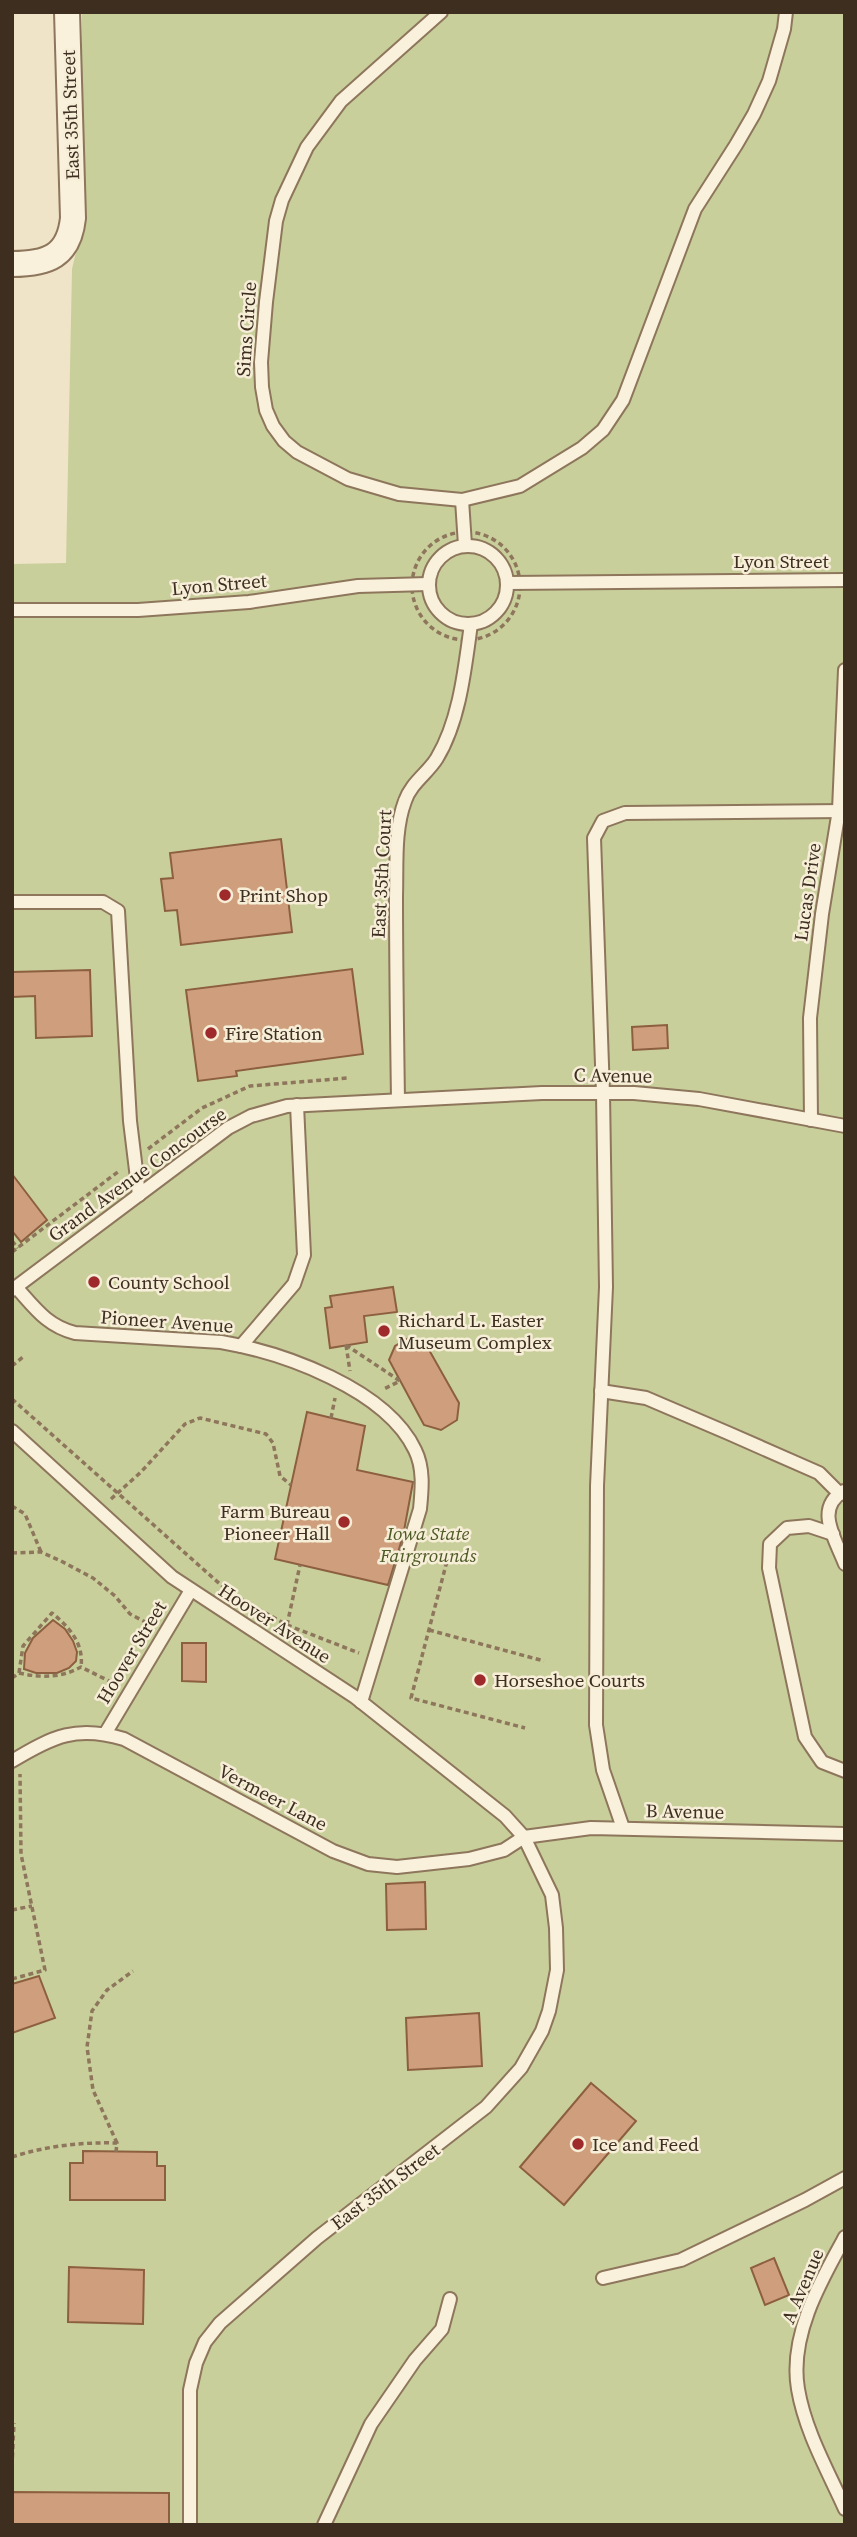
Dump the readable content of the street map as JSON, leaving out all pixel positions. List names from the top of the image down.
{
  "streets": {
    "street": ["East 35th Street"],
    "lane": [
      "Sims Circle",
      "Lyon Street",
      "East 35th Court",
      "Lucas Drive",
      "C Avenue",
      "Grand Avenue Concourse",
      "Pioneer Avenue",
      "Hoover Avenue",
      "Hoover Street",
      "Vermeer Lane",
      "B Avenue",
      "A Avenue"
    ]
  },
  "crossings": [
    ["East 35th Street", "Hoover Avenue"],
    ["East 35th Street", "Vermeer Lane"],
    ["East 35th Street", "B Avenue"],
    ["Lyon Street", "East 35th Court"],
    ["East 35th Court", "C Avenue"],
    ["Lucas Drive", "C Avenue"],
    ["C Avenue", "Grand Avenue Concourse"],
    ["Grand Avenue Concourse", "Pioneer Avenue"],
    ["Pioneer Avenue", "Hoover Avenue"],
    ["Hoover Avenue", "Hoover Street"],
    ["Hoover Avenue", "Vermeer Lane"],
    ["Hoover Avenue", "B Avenue"],
    ["Hoover Street", "Vermeer Lane"],
    ["Vermeer Lane", "B Avenue"]
  ],
  "parks": ["Iowa State Fairgrounds"],
  "places": [
    "Print Shop",
    "Fire Station",
    "County School",
    "Richard L. Easter Museum Complex",
    "Farm Bureau Pioneer Hall",
    "Horseshoe Courts",
    "Ice and Feed"
  ]
}
